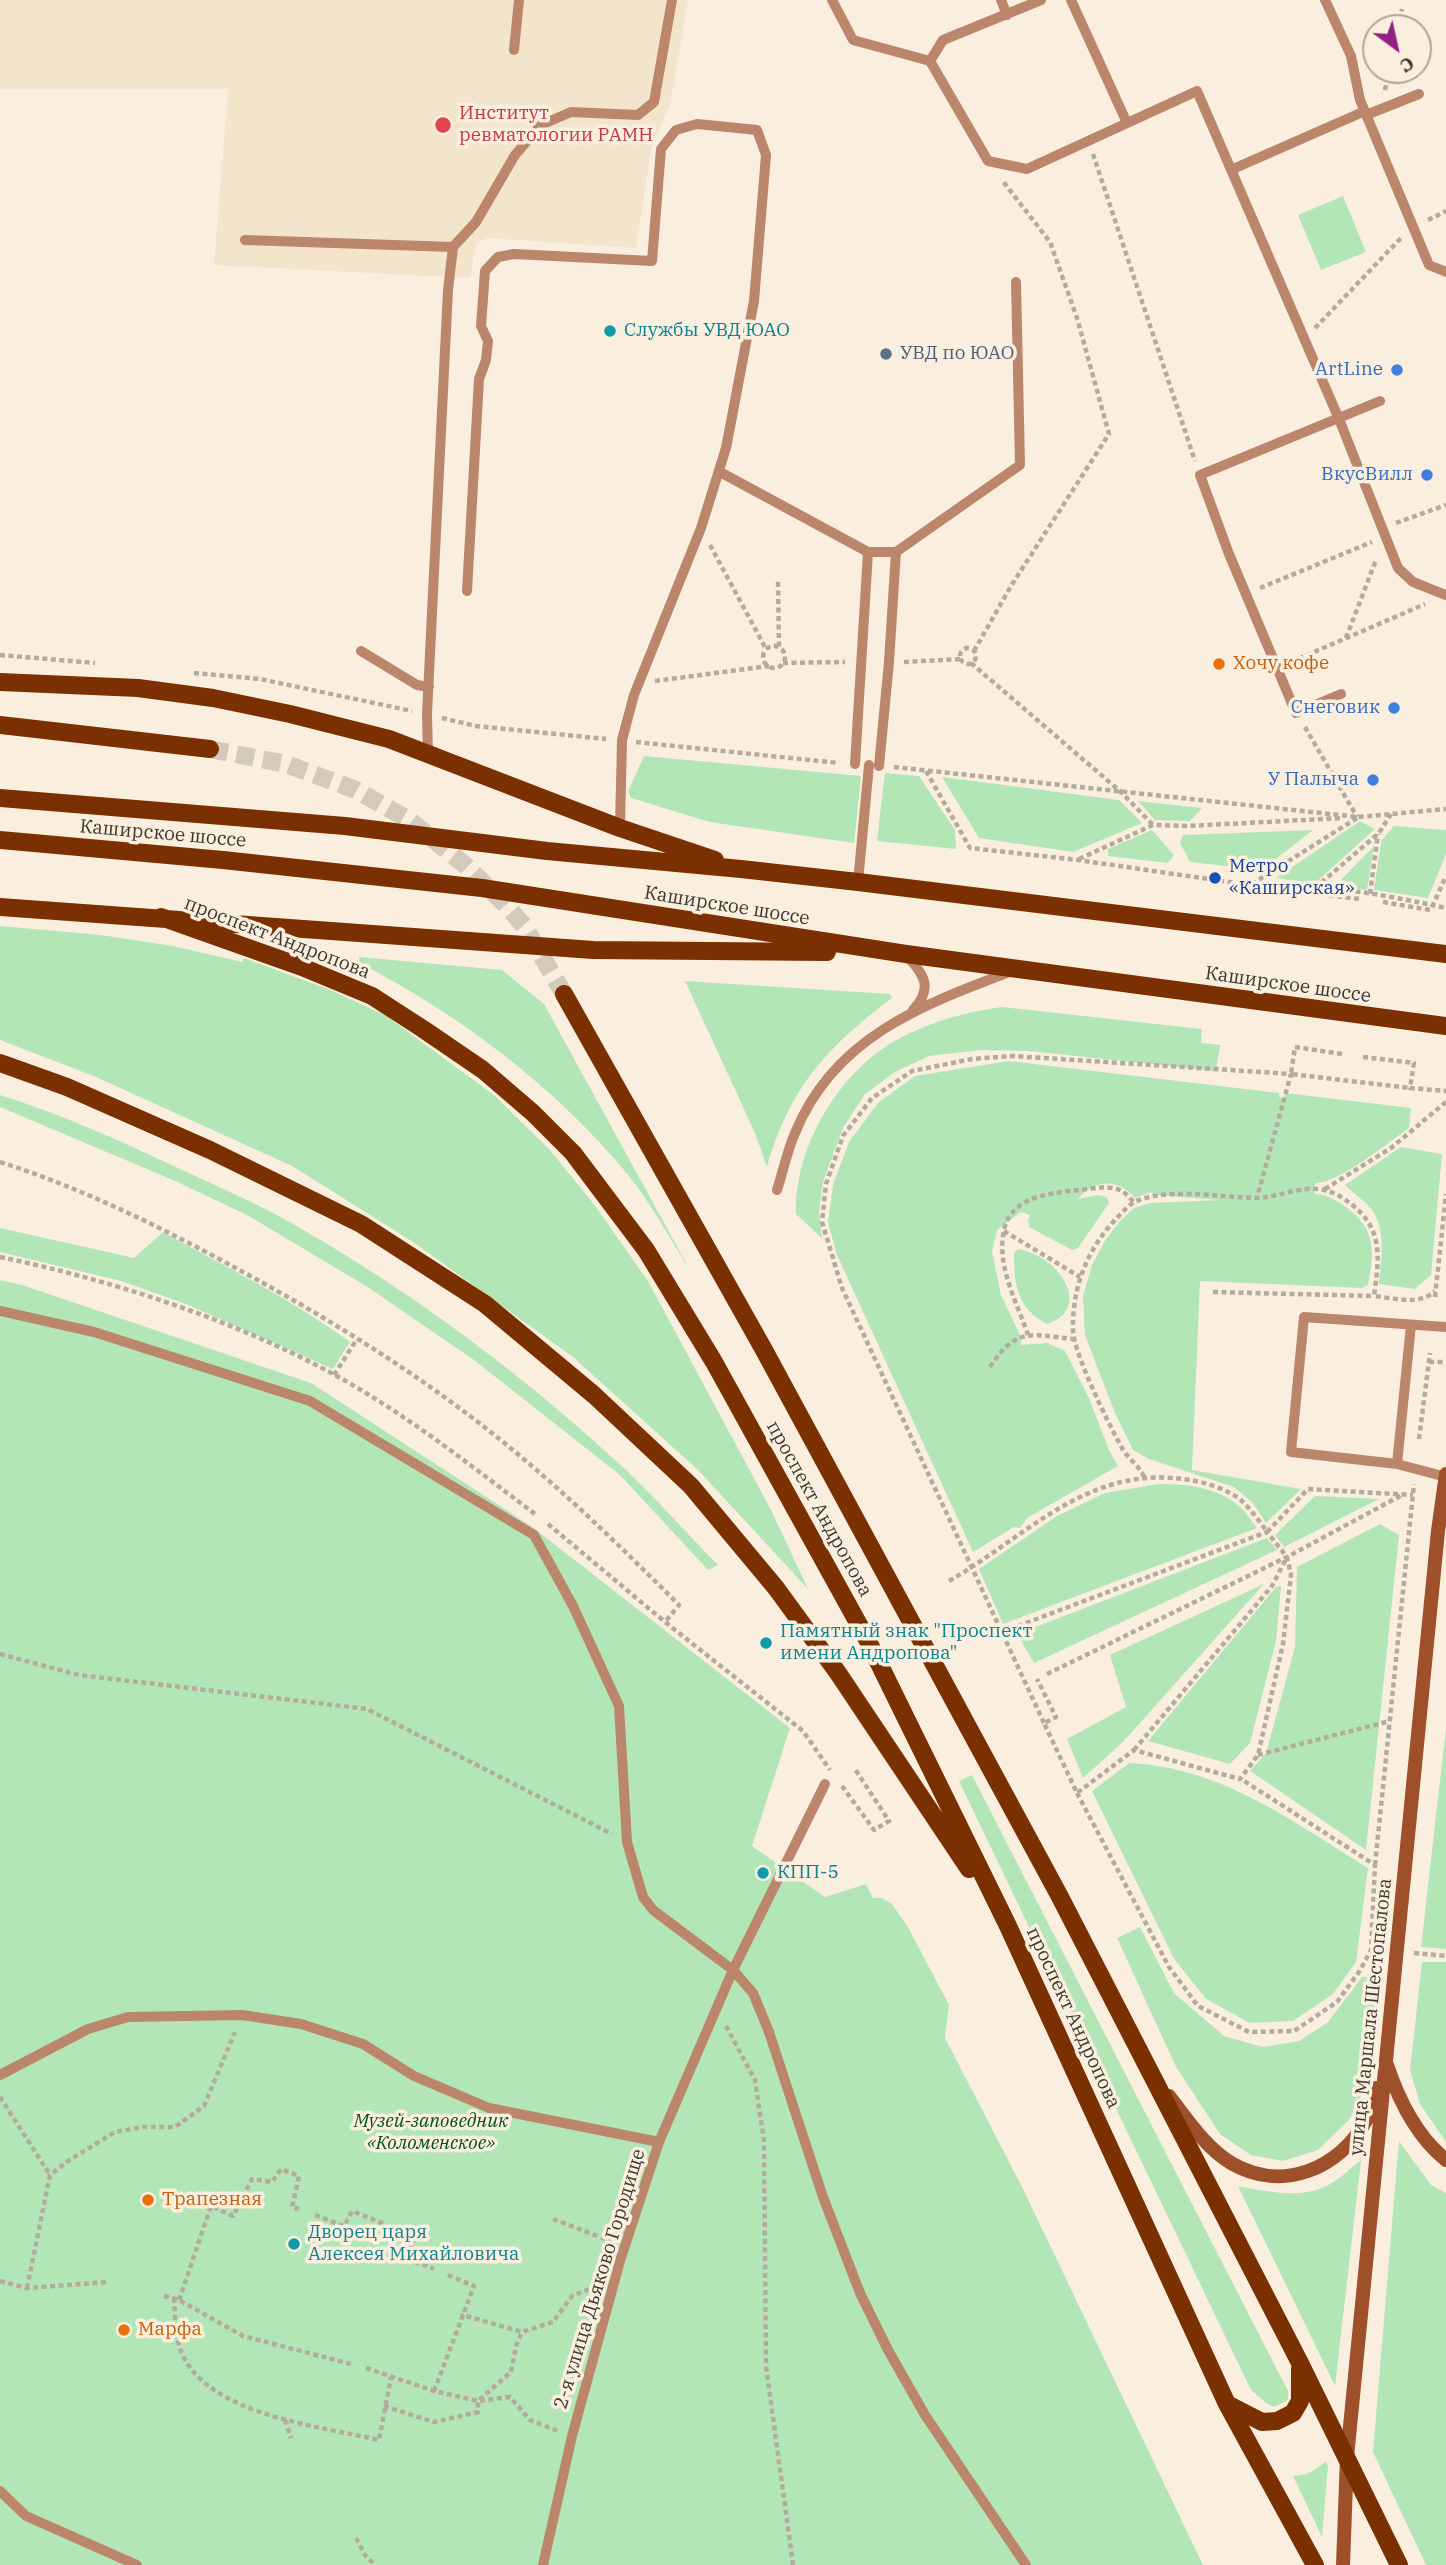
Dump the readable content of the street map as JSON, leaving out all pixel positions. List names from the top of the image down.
{
  "streets": {
    "main road": ["Каширское шоссе", "проспект Андропова", "улица Маршала Шестопалова"],
    "lane": ["2-я улица Дьяково Городище"]
  },
  "crossings": [
    ["проспект Андропова", "улица Маршала Шестопалова"]
  ],
  "parks": ["Музей-заповедник «Коломенское»"],
  "places": [
    "Институт ревматологии РАМН",
    "Службы УВД ЮАО",
    "УВД по ЮАО",
    "ArtLine",
    "ВкусВилл",
    "Хочу кофе",
    "Снеговик",
    "У Палыча",
    "Метро «Каширская»",
    "Памятный знак \"Проспект имени Андропова\"",
    "КПП-5",
    "Трапезная",
    "Дворец царя Алексея Михайловича",
    "Марфа"
  ],
  "north": "bottom right"
}
